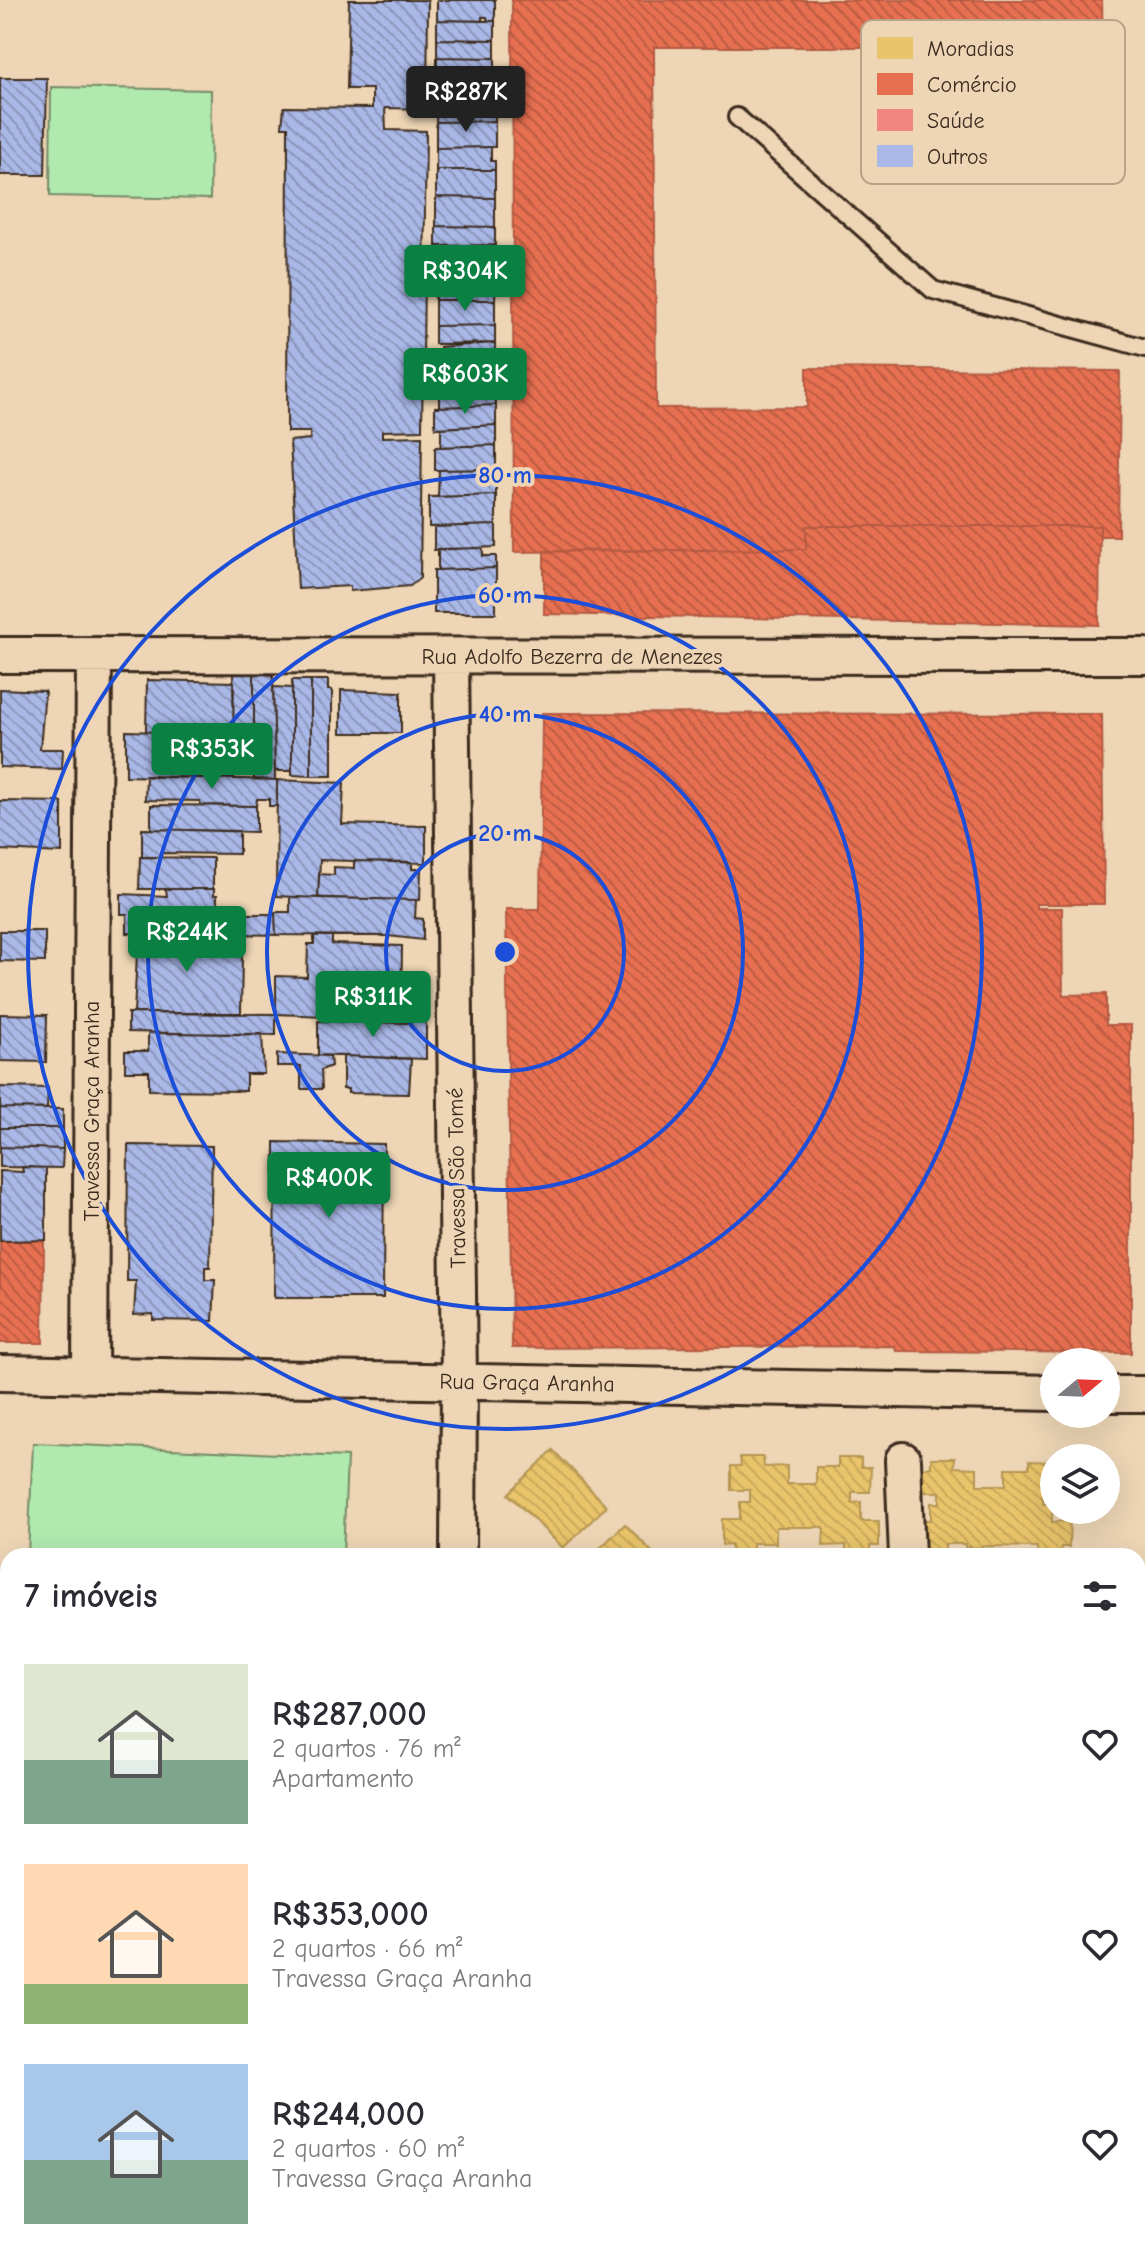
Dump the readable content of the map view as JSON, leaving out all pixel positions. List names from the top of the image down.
{
  "streets": {
    "street": [
      "Rua Adolfo Bezerra de Menezes",
      "Travessa Graça Aranha",
      "Travessa São Tomé",
      "Rua Graça Aranha"
    ]
  },
  "crossings": [
    ["Rua Adolfo Bezerra de Menezes", "Travessa Graça Aranha"],
    ["Rua Adolfo Bezerra de Menezes", "Travessa São Tomé"],
    ["Travessa Graça Aranha", "Rua Graça Aranha"],
    ["Travessa São Tomé", "Rua Graça Aranha"]
  ],
  "legend": [
    "Moradias",
    "Comércio",
    "Saúde",
    "Outros"
  ],
  "north": "right",
  "page": {
    "price": [
      "R$287K",
      "R$304K",
      "R$603K",
      "R$353K",
      "R$244K",
      "R$311K",
      "R$400K"
    ],
    "heading": "7 imóveis",
    "list": [
      {
        "name": "R$287,000",
        "note": "2 quartos · 76 m² · Apartamento"
      },
      {
        "name": "R$353,000",
        "note": "2 quartos · 66 m² · Travessa Graça Aranha"
      },
      {
        "name": "R$244,000",
        "note": "2 quartos · 60 m² · Travessa Graça Aranha"
      }
    ]
  },
  "rings": [
    "80 m",
    "60 m",
    "40 m",
    "20 m"
  ]
}
